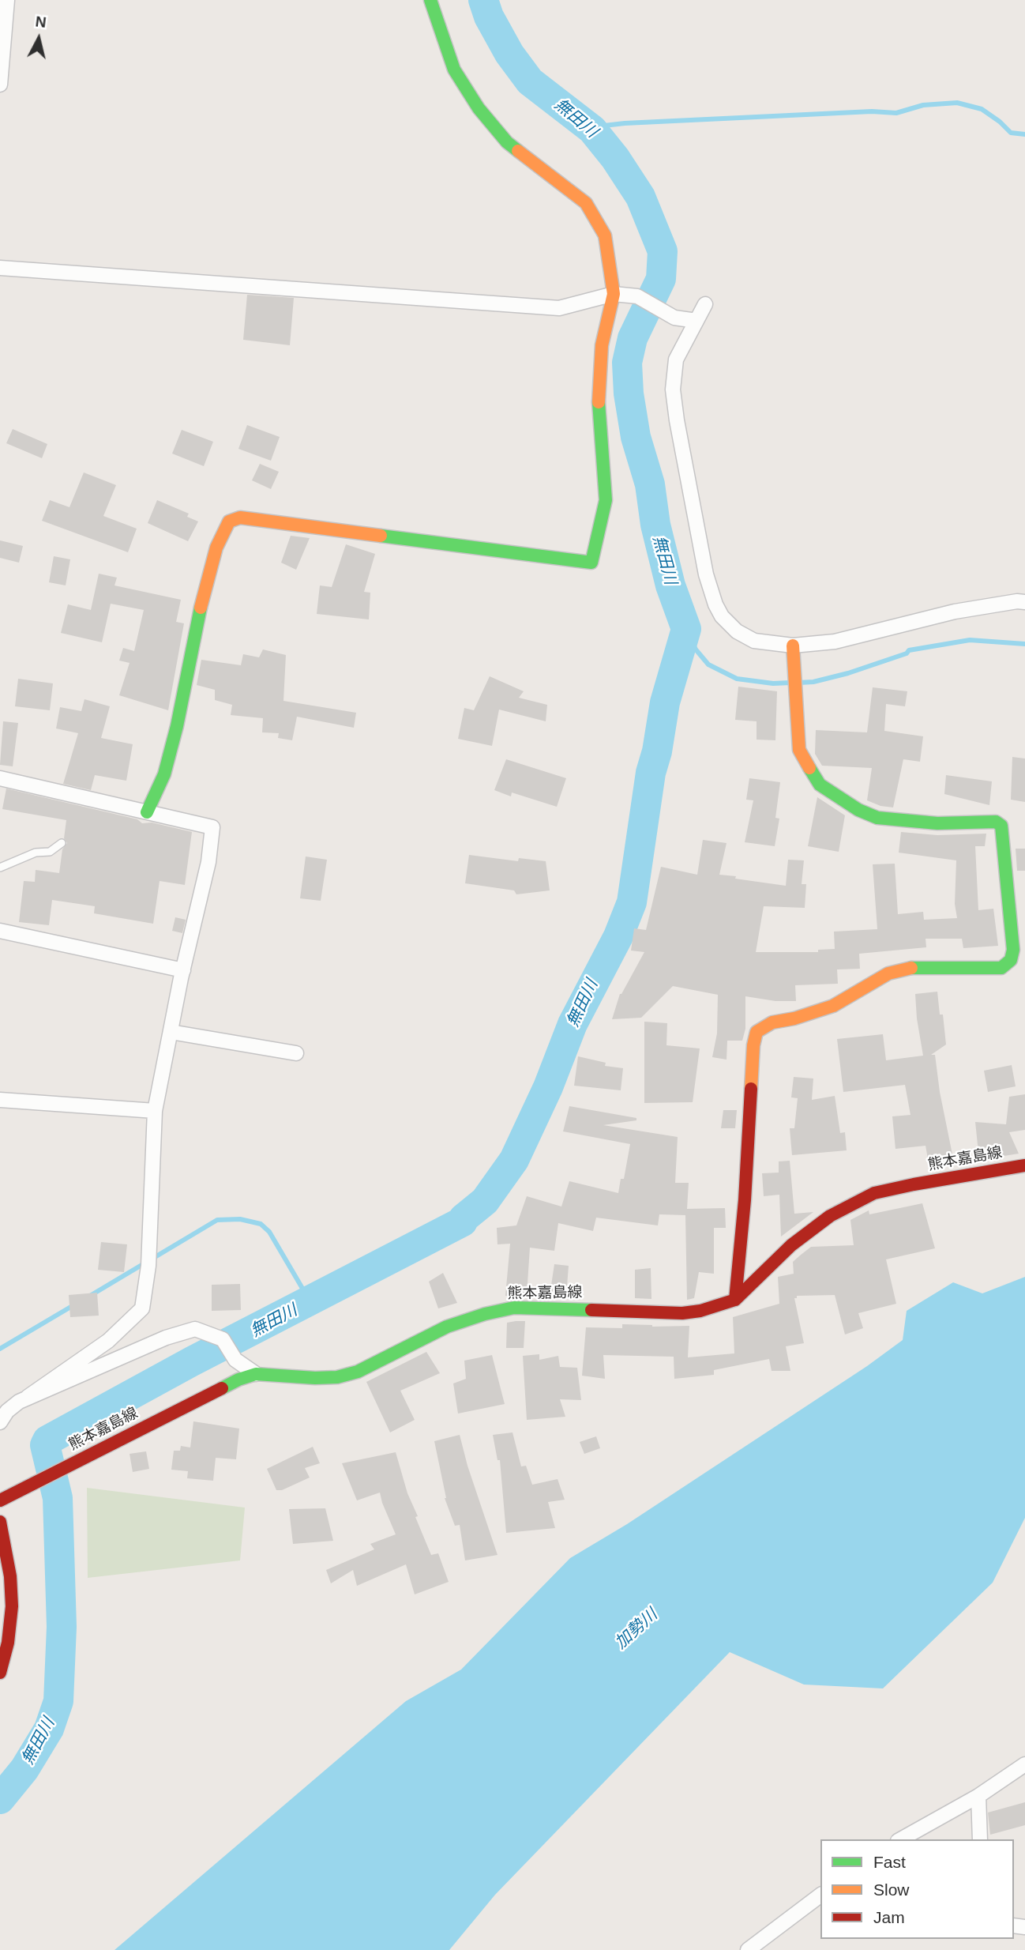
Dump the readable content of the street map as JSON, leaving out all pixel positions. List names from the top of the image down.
{
  "streets": {
    "street": ["熊本嘉島線"]
  },
  "water": ["無田川", "加勢川"],
  "legend": ["Fast", "Slow", "Jam"],
  "north": "top"
}
